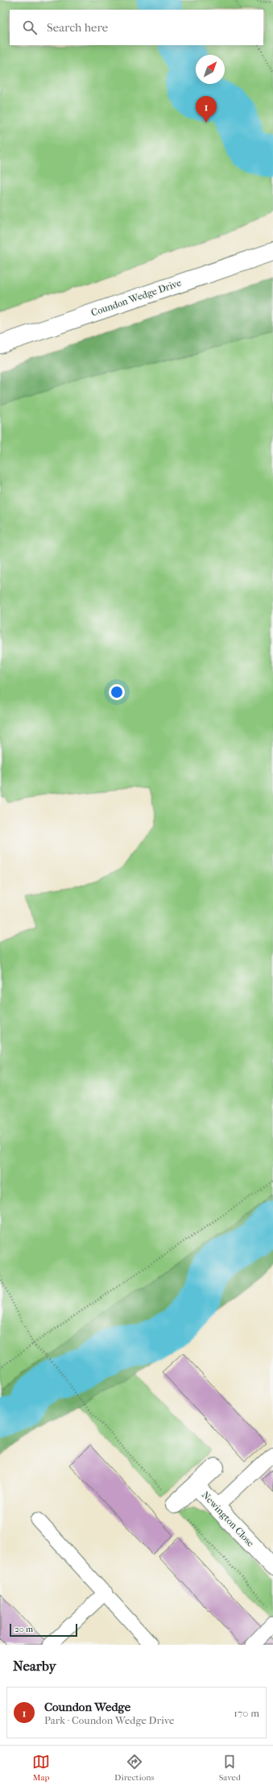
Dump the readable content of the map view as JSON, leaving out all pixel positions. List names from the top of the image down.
{
  "streets": {
    "main road": ["Coundon Wedge Drive", "Newington Close"]
  },
  "scale_bar": "20 m",
  "north": "top right",
  "page": {
    "search": "Search here",
    "pins": "1",
    "scale": "20 m",
    "heading": "Nearby",
    "list": [
      {
        "mark": "1",
        "name": "Coundon Wedge",
        "note": "Park · Coundon Wedge Drive",
        "value": "170 m"
      }
    ],
    "nav": ["Map", "Directions", "Saved"]
  }
}
